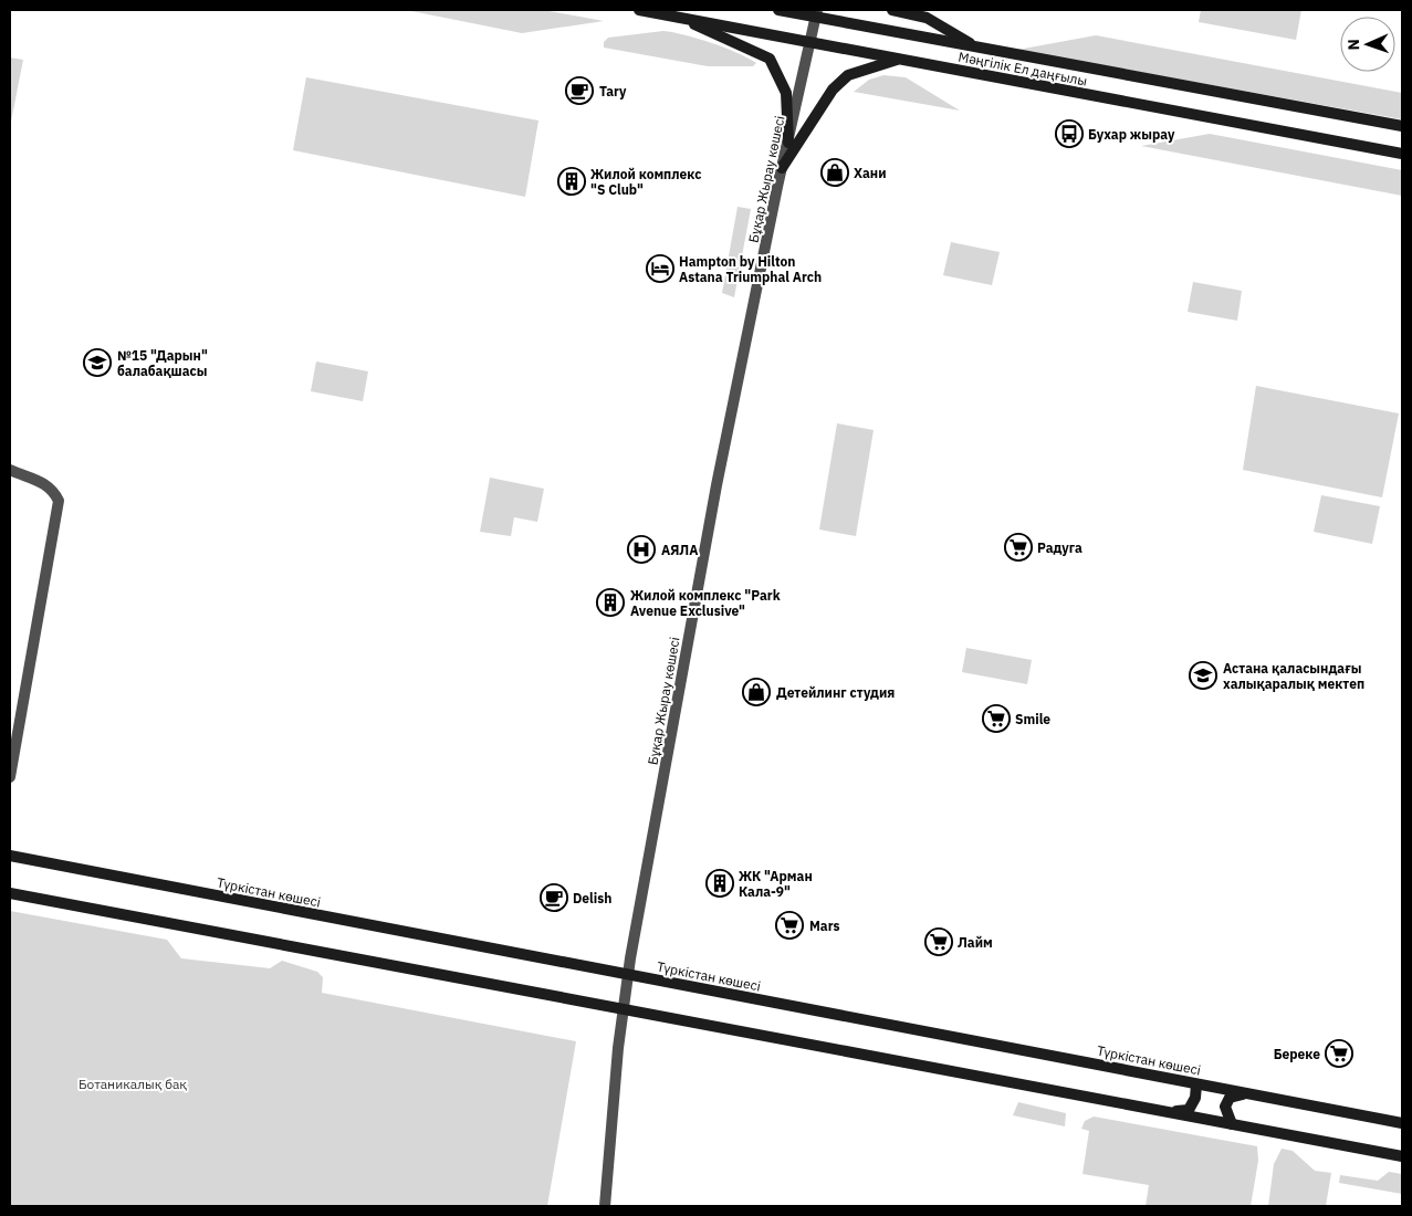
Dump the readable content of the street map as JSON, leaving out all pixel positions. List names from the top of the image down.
{
  "streets": {
    "main road": ["Мәңгілік Ел даңғылы", "Түркістан көшесі"],
    "street": ["Бұқар Жырау көшесі"]
  },
  "crossings": [
    ["Мәңгілік Ел даңғылы", "Бұқар Жырау көшесі"],
    ["Бұқар Жырау көшесі", "Түркістан көшесі"]
  ],
  "parks": ["Ботаникалық бақ"],
  "places": {
    "cafe": ["Tary", "Delish"],
    "bus stop": ["Бухар жырау"],
    "shop": ["Хани", "Детейлинг студия"],
    "building": ["Жилой комплекс \"S Club\"", "Жилой комплекс \"Park Avenue Exclusive\"", "ЖК \"Арман Кала-9\""],
    "hotel": ["Hampton by Hilton Astana Triumphal Arch"],
    "school or university": ["№15 \"Дарын\" балабақшасы", "Астана қаласындағы халықаралық мектеп"],
    "supermarket": [
      "Радуга",
      "Smile",
      "Mars",
      "Лайм",
      "Береке"
    ],
    "hospital": ["АЯЛА"]
  },
  "north": "left"
}
